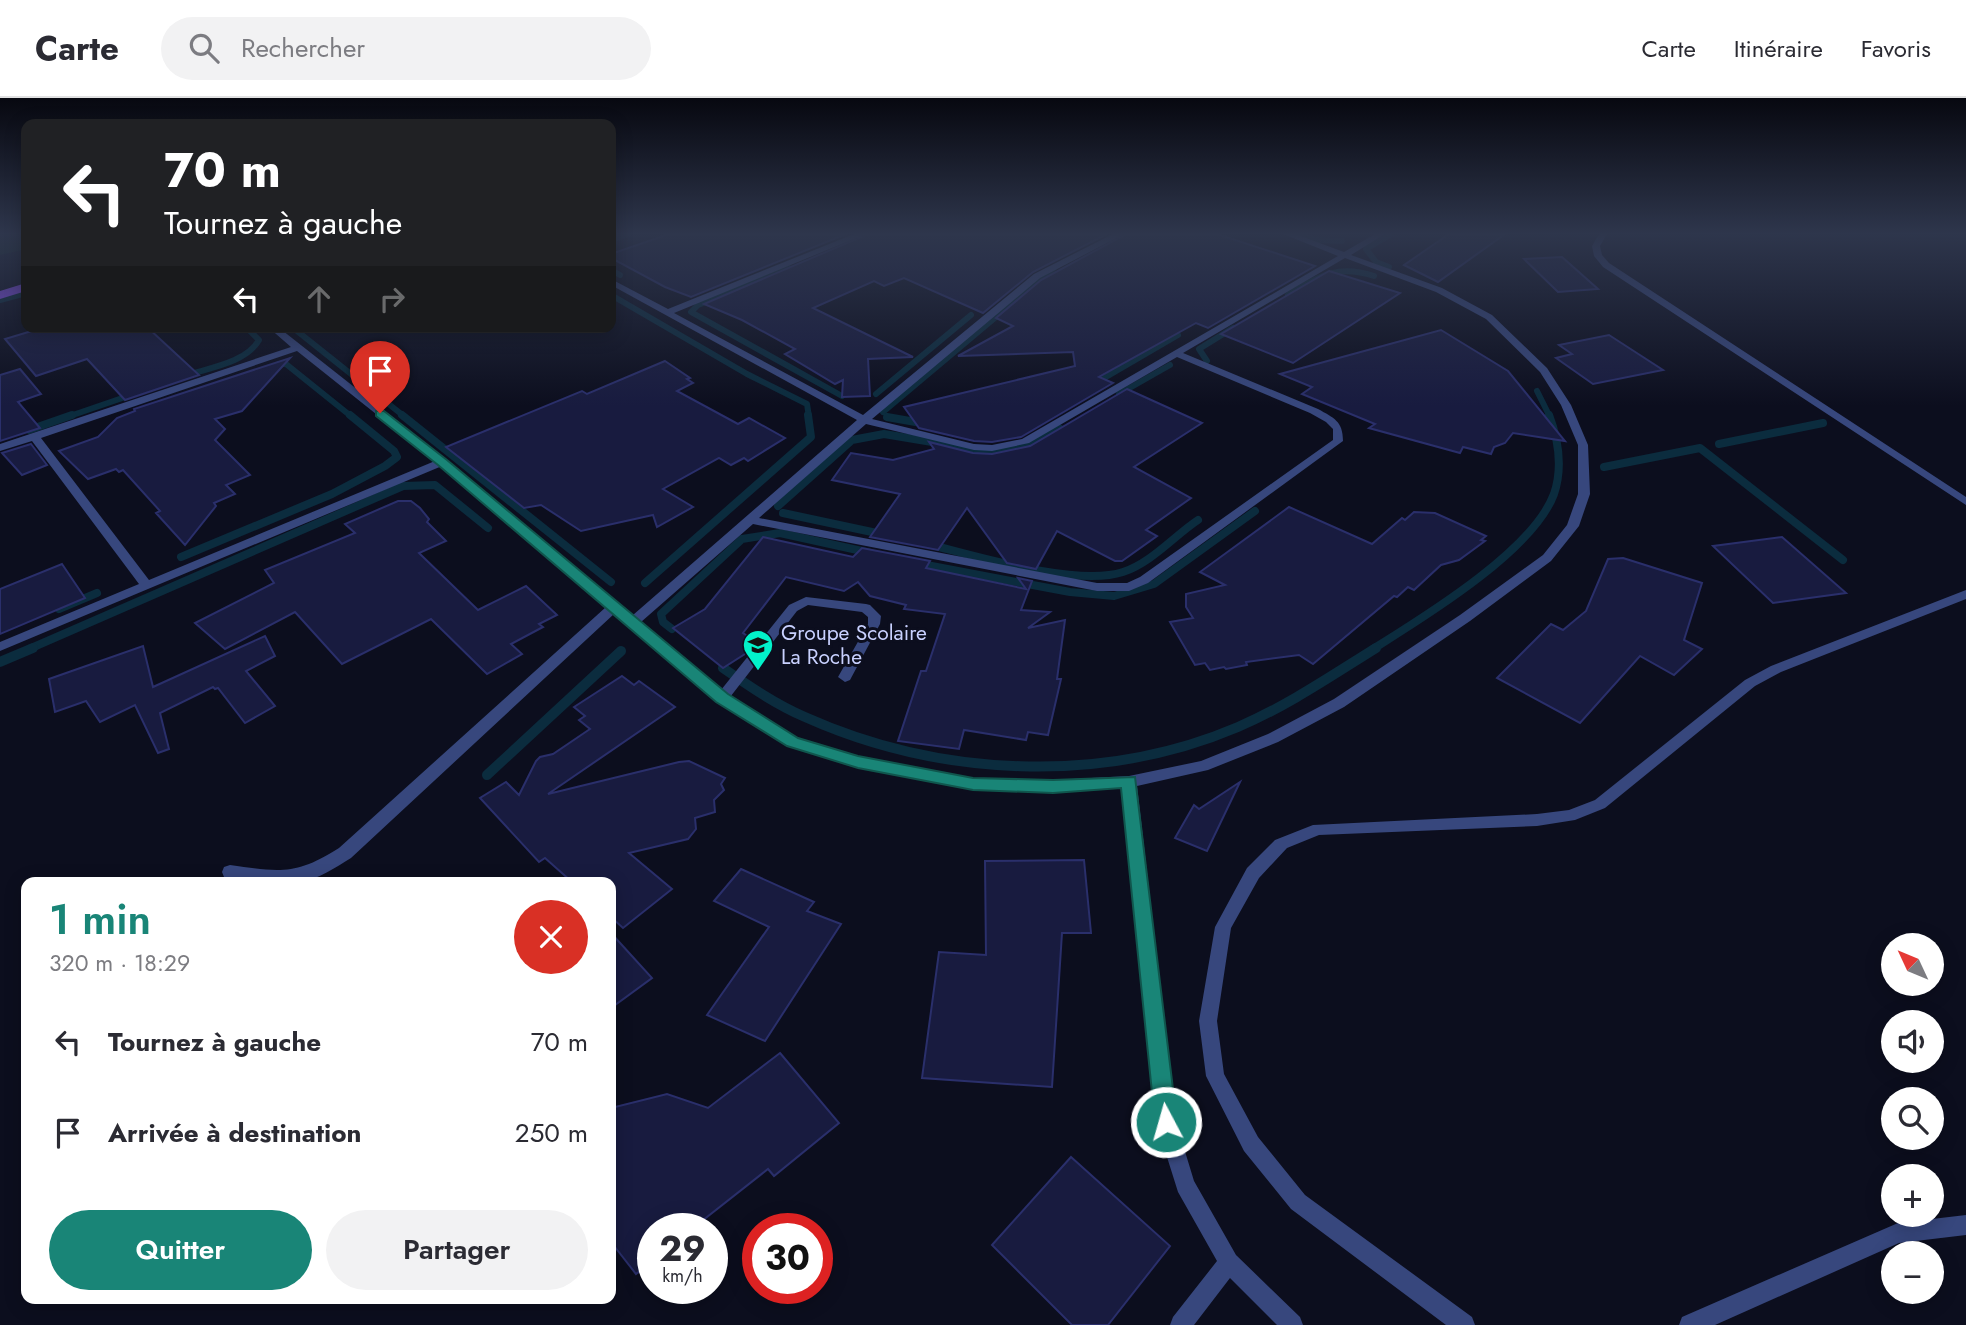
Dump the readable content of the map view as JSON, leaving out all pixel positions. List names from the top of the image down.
{
  "places": {
    "school or university": ["Groupe Scolaire La Roche"]
  },
  "north": "top left",
  "page": {
    "header": "Carte",
    "search": "Rechercher",
    "nav": ["Carte", "Itinéraire", "Favoris"],
    "turn": ["70 m", "Tournez à gauche"],
    "heading": ["1 min", "320 m · 18:29"],
    "map_buttons": ["+", "−"],
    "list": [
      {
        "name": "Tournez à gauche",
        "value": "70 m"
      },
      {
        "name": "Arrivée à destination",
        "value": "250 m"
      }
    ],
    "buttons": ["Quitter", "Partager"],
    "speed": "29 km/h",
    "limit": "30"
  }
}
